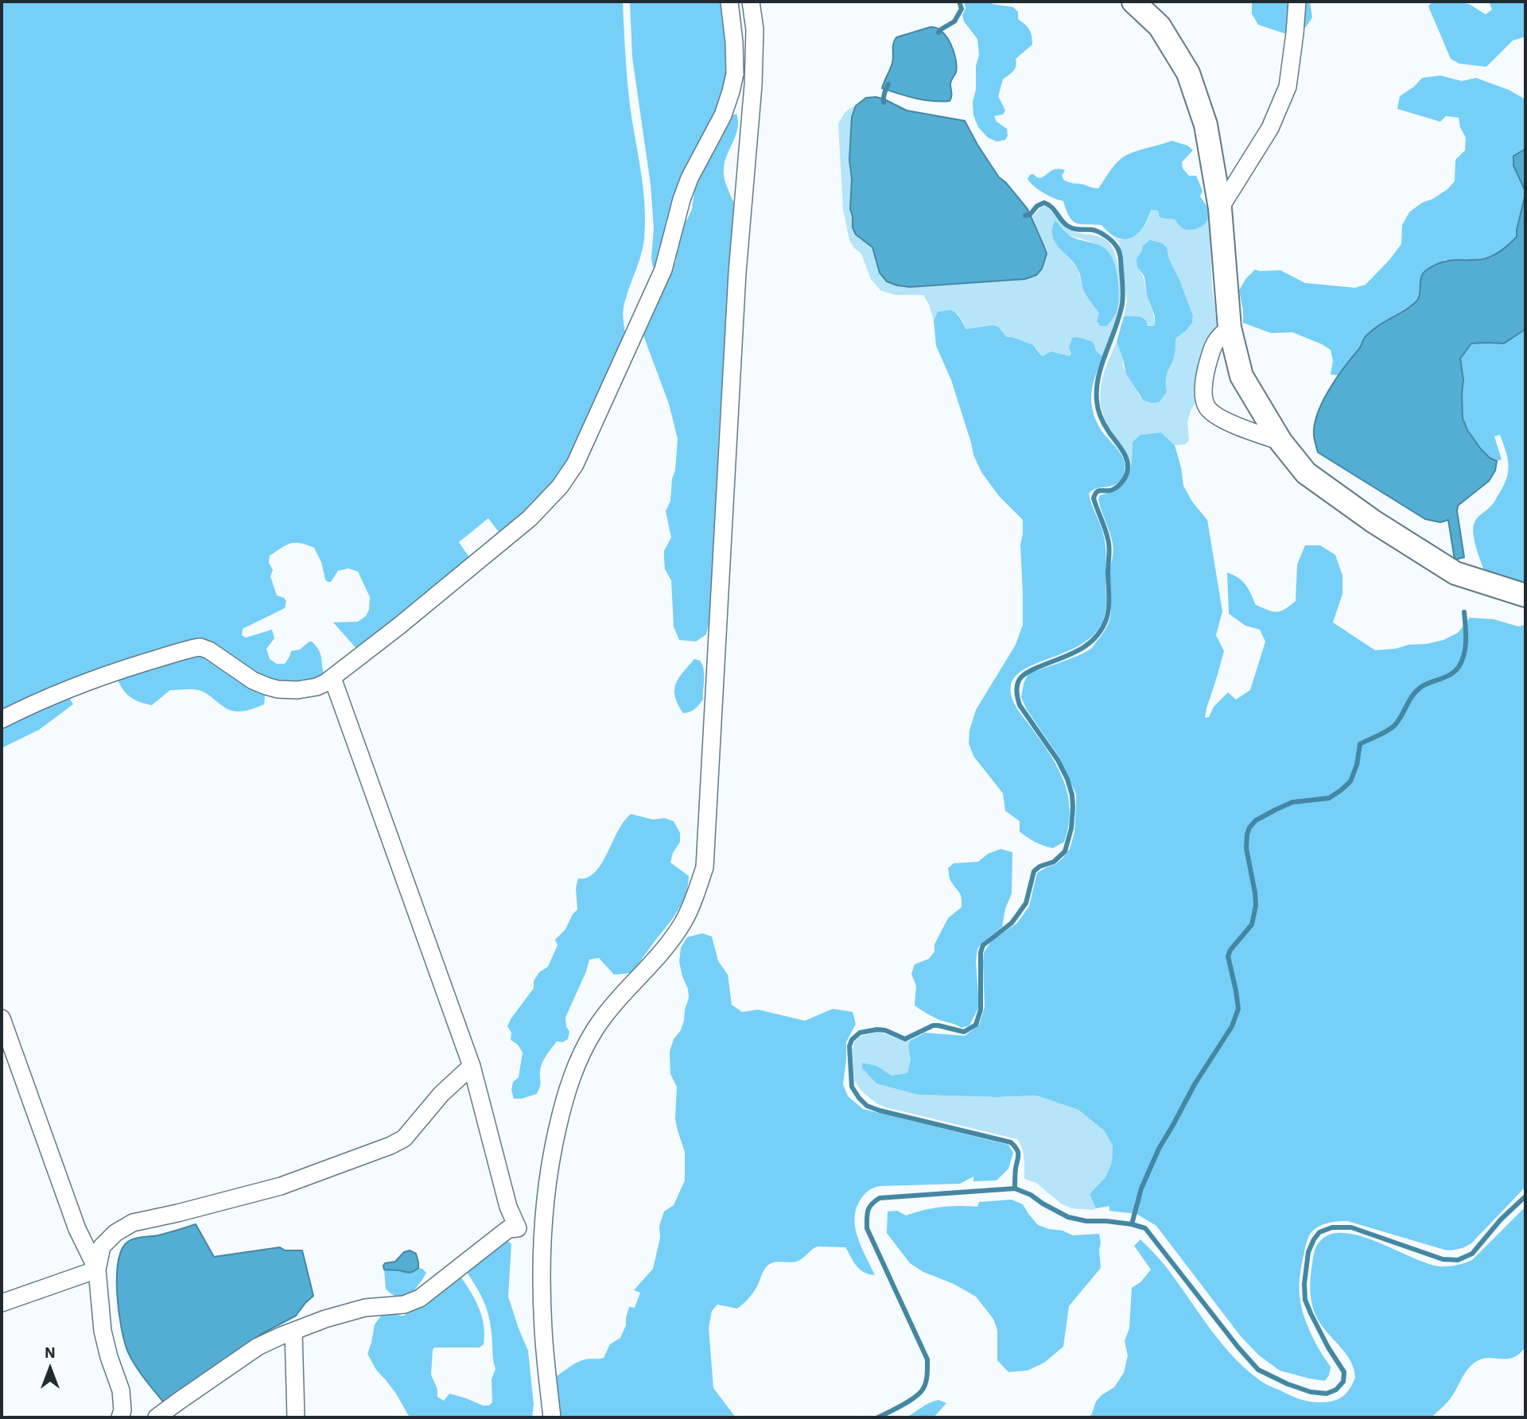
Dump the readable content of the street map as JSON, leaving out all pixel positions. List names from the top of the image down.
{
  "north": "top"
}
